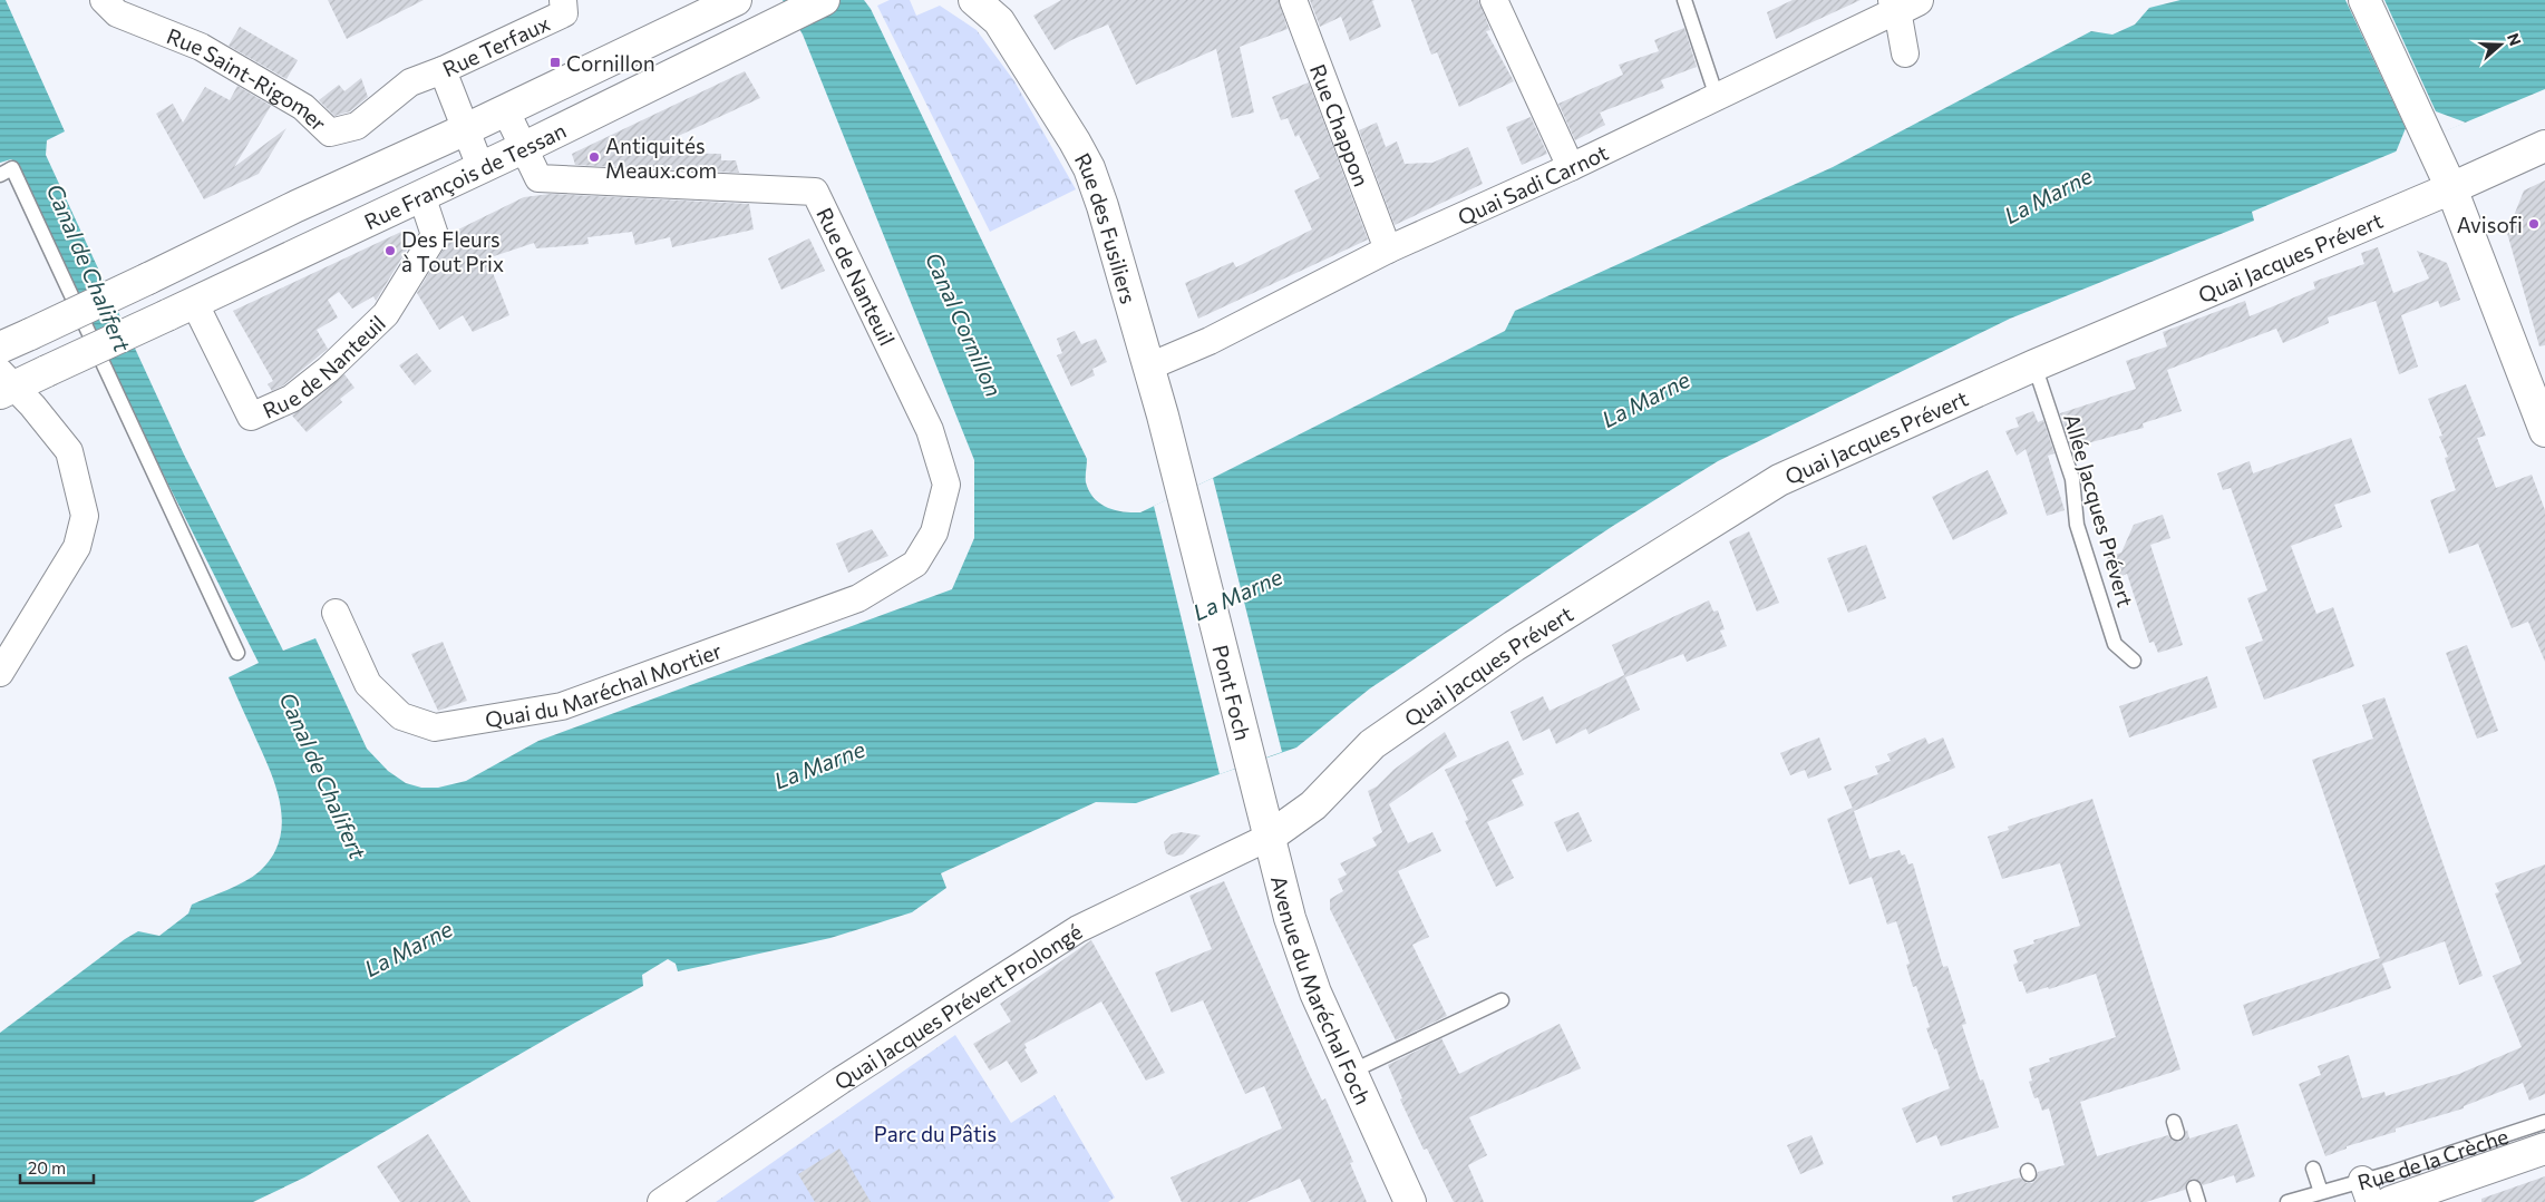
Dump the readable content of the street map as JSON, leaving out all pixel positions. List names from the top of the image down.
{
  "streets": {
    "main road": [
      "Rue François de Tessan",
      "Rue des Fusiliers",
      "Quai Jacques Prévert",
      "Pont Foch",
      "Avenue du Maréchal Foch",
      "Rue de la Crèche"
    ],
    "street": [
      "Rue Terfaux",
      "Rue Saint-Rigomer",
      "Rue Chappon",
      "Quai Sadi Carnot",
      "Rue de Nanteuil",
      "Quai du Maréchal Mortier",
      "Quai Jacques Prévert Prolongé"
    ],
    "lane": ["Allée Jacques Prévert"]
  },
  "crossings": [
    ["Rue Terfaux", "Rue Saint-Rigomer"],
    ["Rue Terfaux", "Rue François de Tessan"],
    ["Rue Chappon", "Quai Sadi Carnot"],
    ["Rue François de Tessan", "Rue de Nanteuil"],
    ["Quai Sadi Carnot", "Rue des Fusiliers"],
    ["Rue des Fusiliers", "Pont Foch"],
    ["Quai Jacques Prévert", "Allée Jacques Prévert"],
    ["Quai Jacques Prévert", "Avenue du Maréchal Foch"],
    ["Quai Jacques Prévert", "Quai Jacques Prévert Prolongé"],
    ["Rue de Nanteuil", "Quai du Maréchal Mortier"],
    ["Pont Foch", "Avenue du Maréchal Foch"],
    ["Avenue du Maréchal Foch", "Quai Jacques Prévert Prolongé"]
  ],
  "water": ["La Marne", "Canal de Chalifert", "Canal Cornillon"],
  "parks": ["Parc du Pâtis"],
  "places": {
    "transit": ["Cornillon"],
    "other": ["Antiquités Meaux.com", "Avisofi", "Des Fleurs à Tout Prix"]
  },
  "scale_bar": "20 m",
  "north": "right"
}
